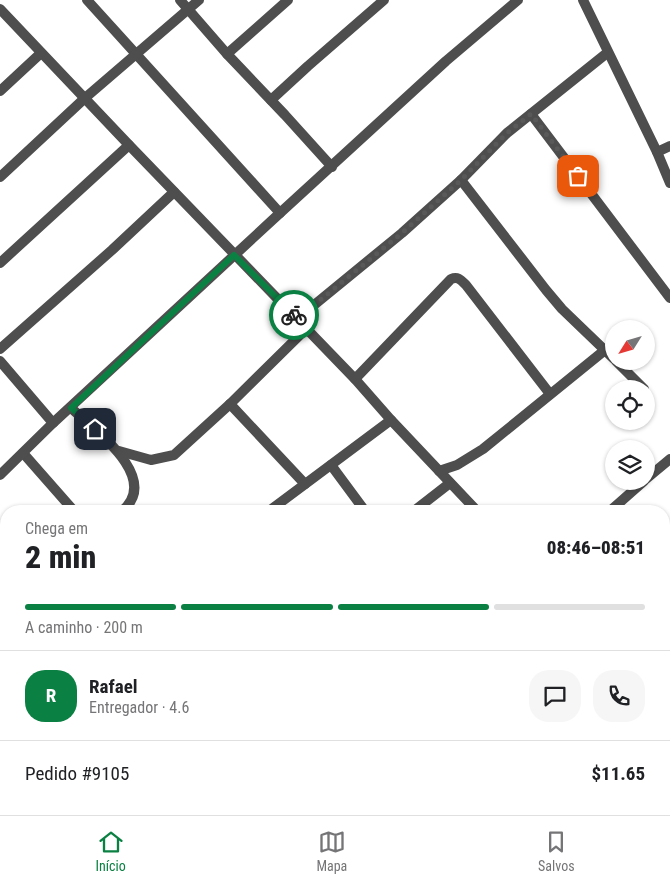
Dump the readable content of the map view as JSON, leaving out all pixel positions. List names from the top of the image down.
{
  "north": "bottom left",
  "page": {
    "heading": ["2 min", "Chega em", "08:46–08:51"],
    "panel": [
      "Rafael",
      "Entregador · 4.6",
      "Pedido #9105",
      "$11.65"
    ],
    "bar": "A caminho · 200 m",
    "round": "R",
    "tabs": ["Início", "Mapa", "Salvos"]
  }
}
